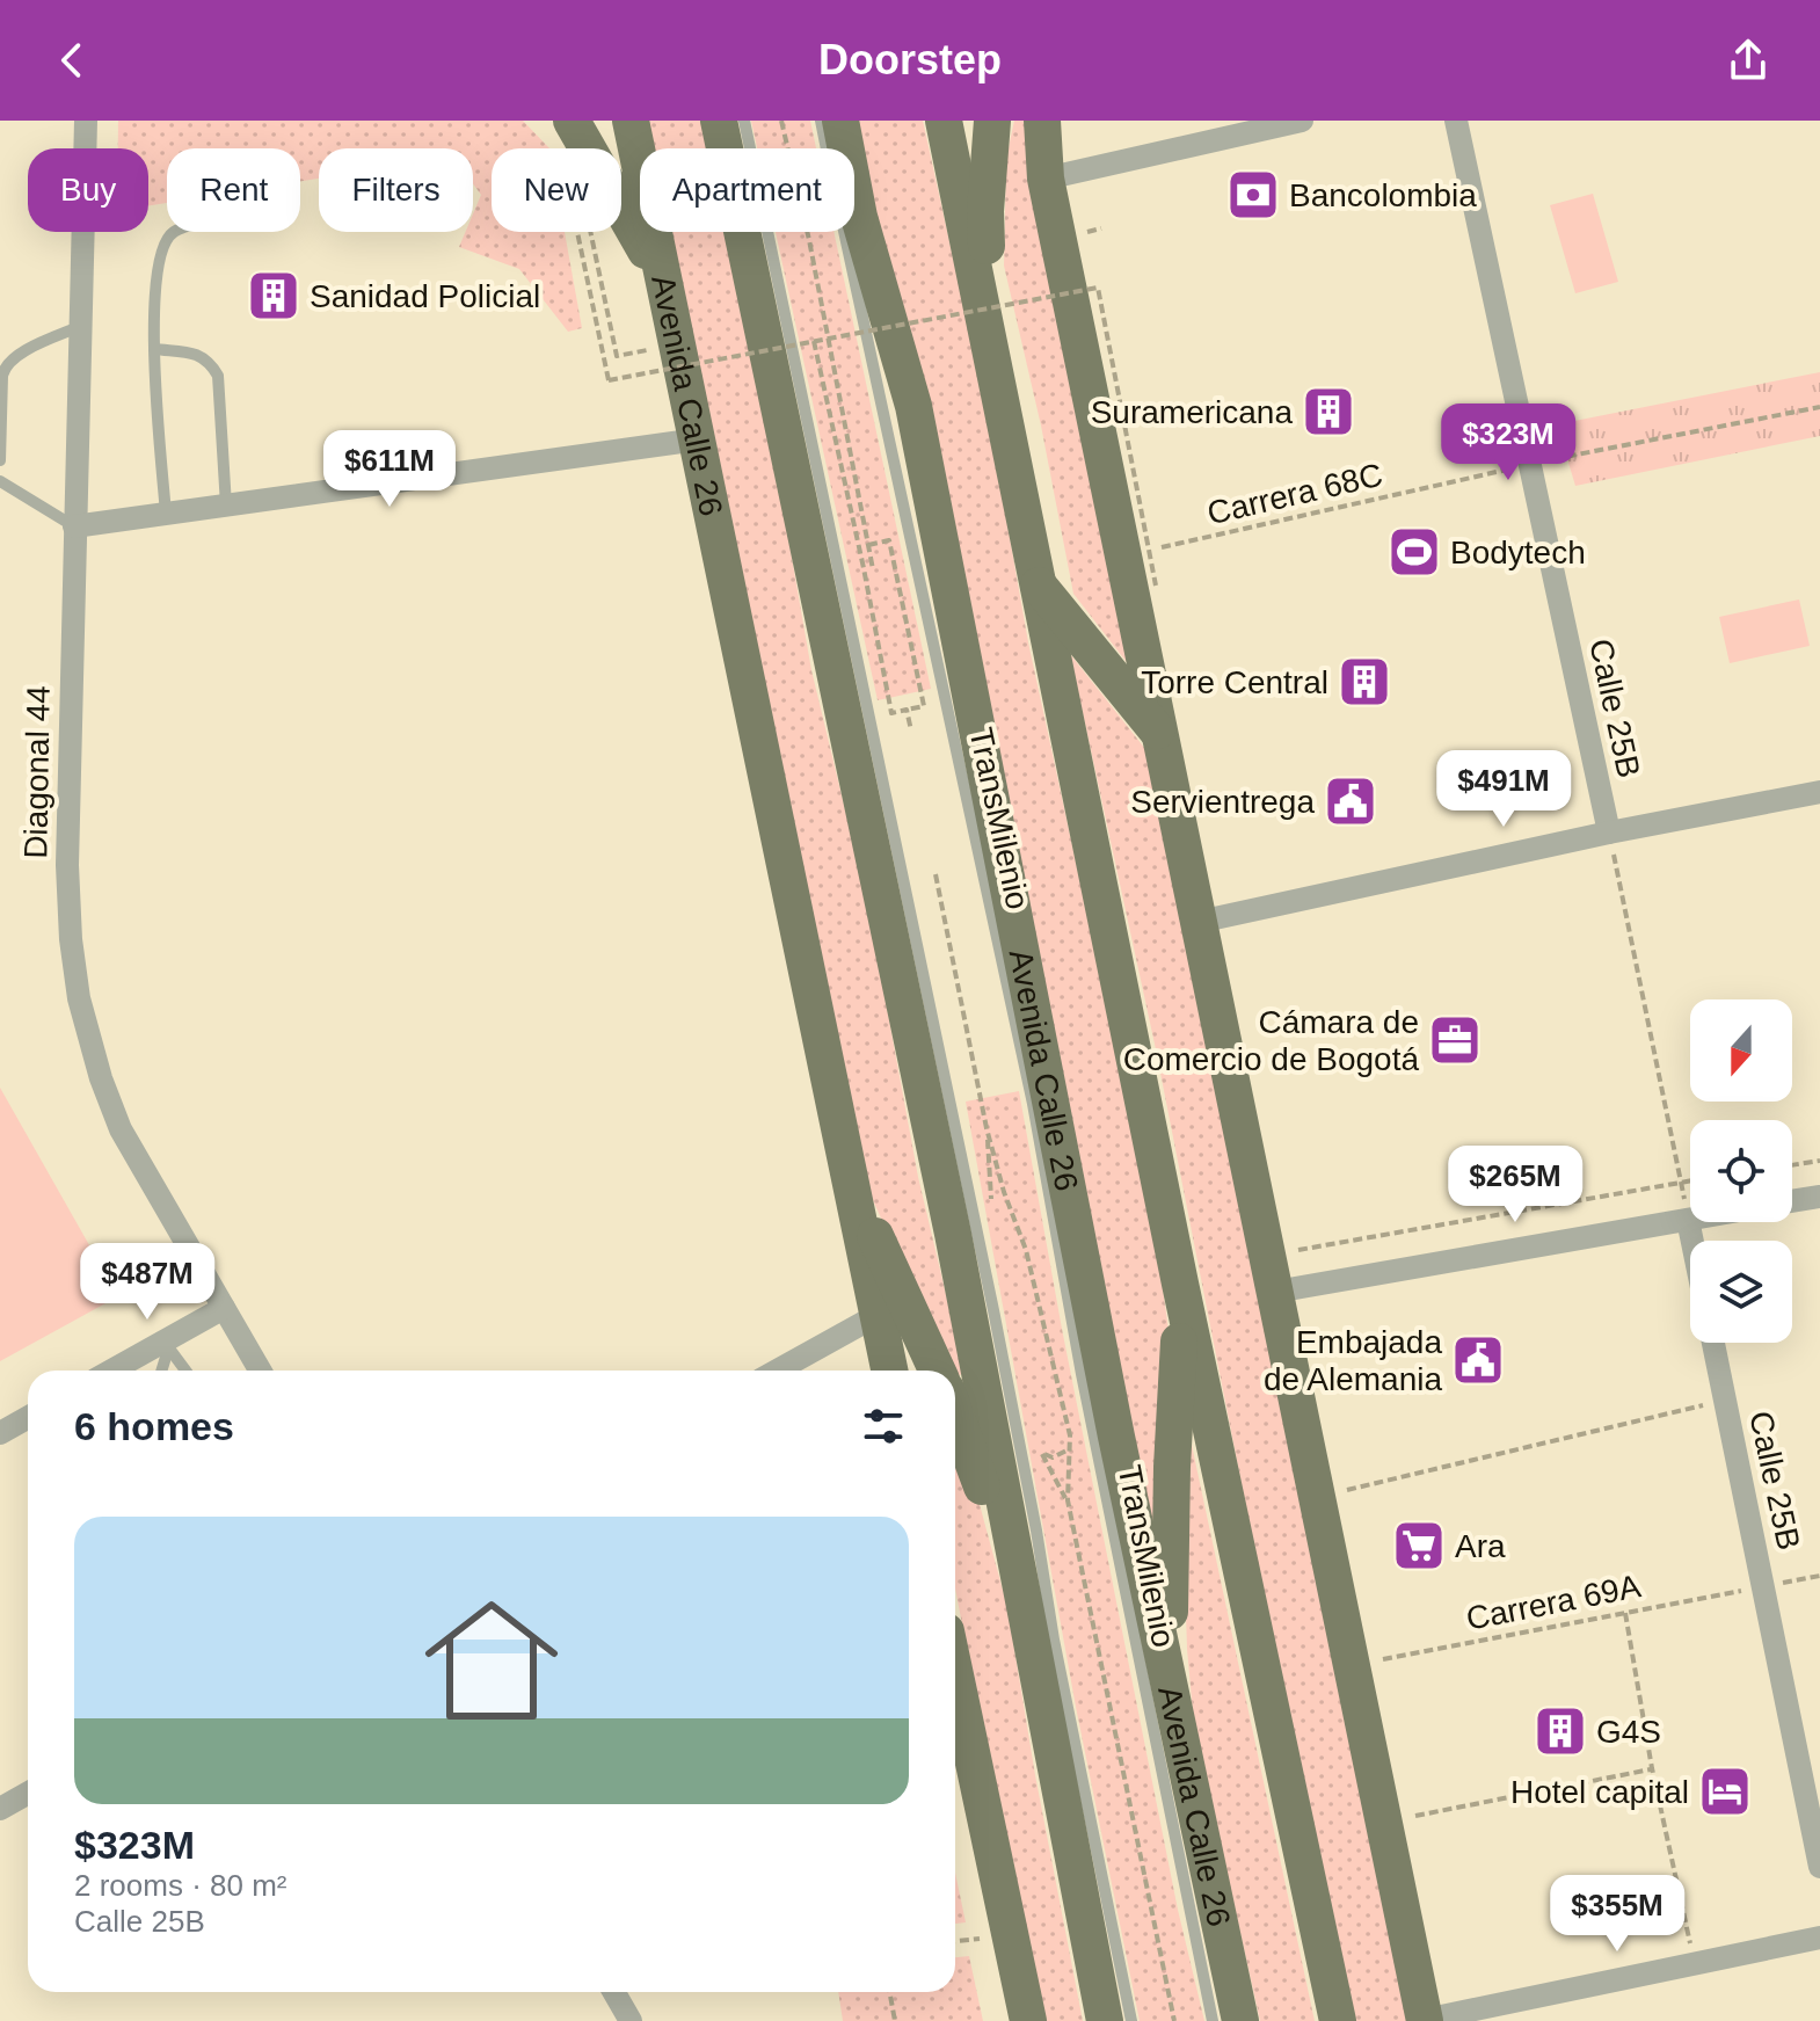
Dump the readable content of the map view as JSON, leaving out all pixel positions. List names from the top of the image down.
{
  "streets": {
    "main road": ["Avenida Calle 26"],
    "street": ["Calle 25B", "Diagonal 44"],
    "lane": ["TransMilenio"],
    "path": ["Carrera 68C", "Carrera 69A"]
  },
  "crossings": [
    ["Carrera 68C", "Calle 25B"],
    ["Calle 25B", "Carrera 69A"]
  ],
  "places": {
    "bank": ["Bancolombia"],
    "building": [
      "Sanidad Policial",
      "Suramericana",
      "Torre Central",
      "G4S"
    ],
    "sports": ["Bodytech"],
    "public building": ["Servientrega", "Embajada de Alemania"],
    "office": ["Cámara de Comercio de Bogotá"],
    "supermarket": ["Ara"],
    "hotel": ["Hotel capital"]
  },
  "north": "bottom",
  "page": {
    "header": "Doorstep",
    "chip": [
      "Buy",
      "Rent",
      "Filters",
      "New",
      "Apartment"
    ],
    "price": [
      "$323M",
      "$611M",
      "$491M",
      "$265M",
      "$487M",
      "$355M"
    ],
    "heading": "6 homes",
    "list": [
      {
        "name": "$323M",
        "note": "2 rooms · 80 m² · Calle 25B"
      }
    ]
  }
}
